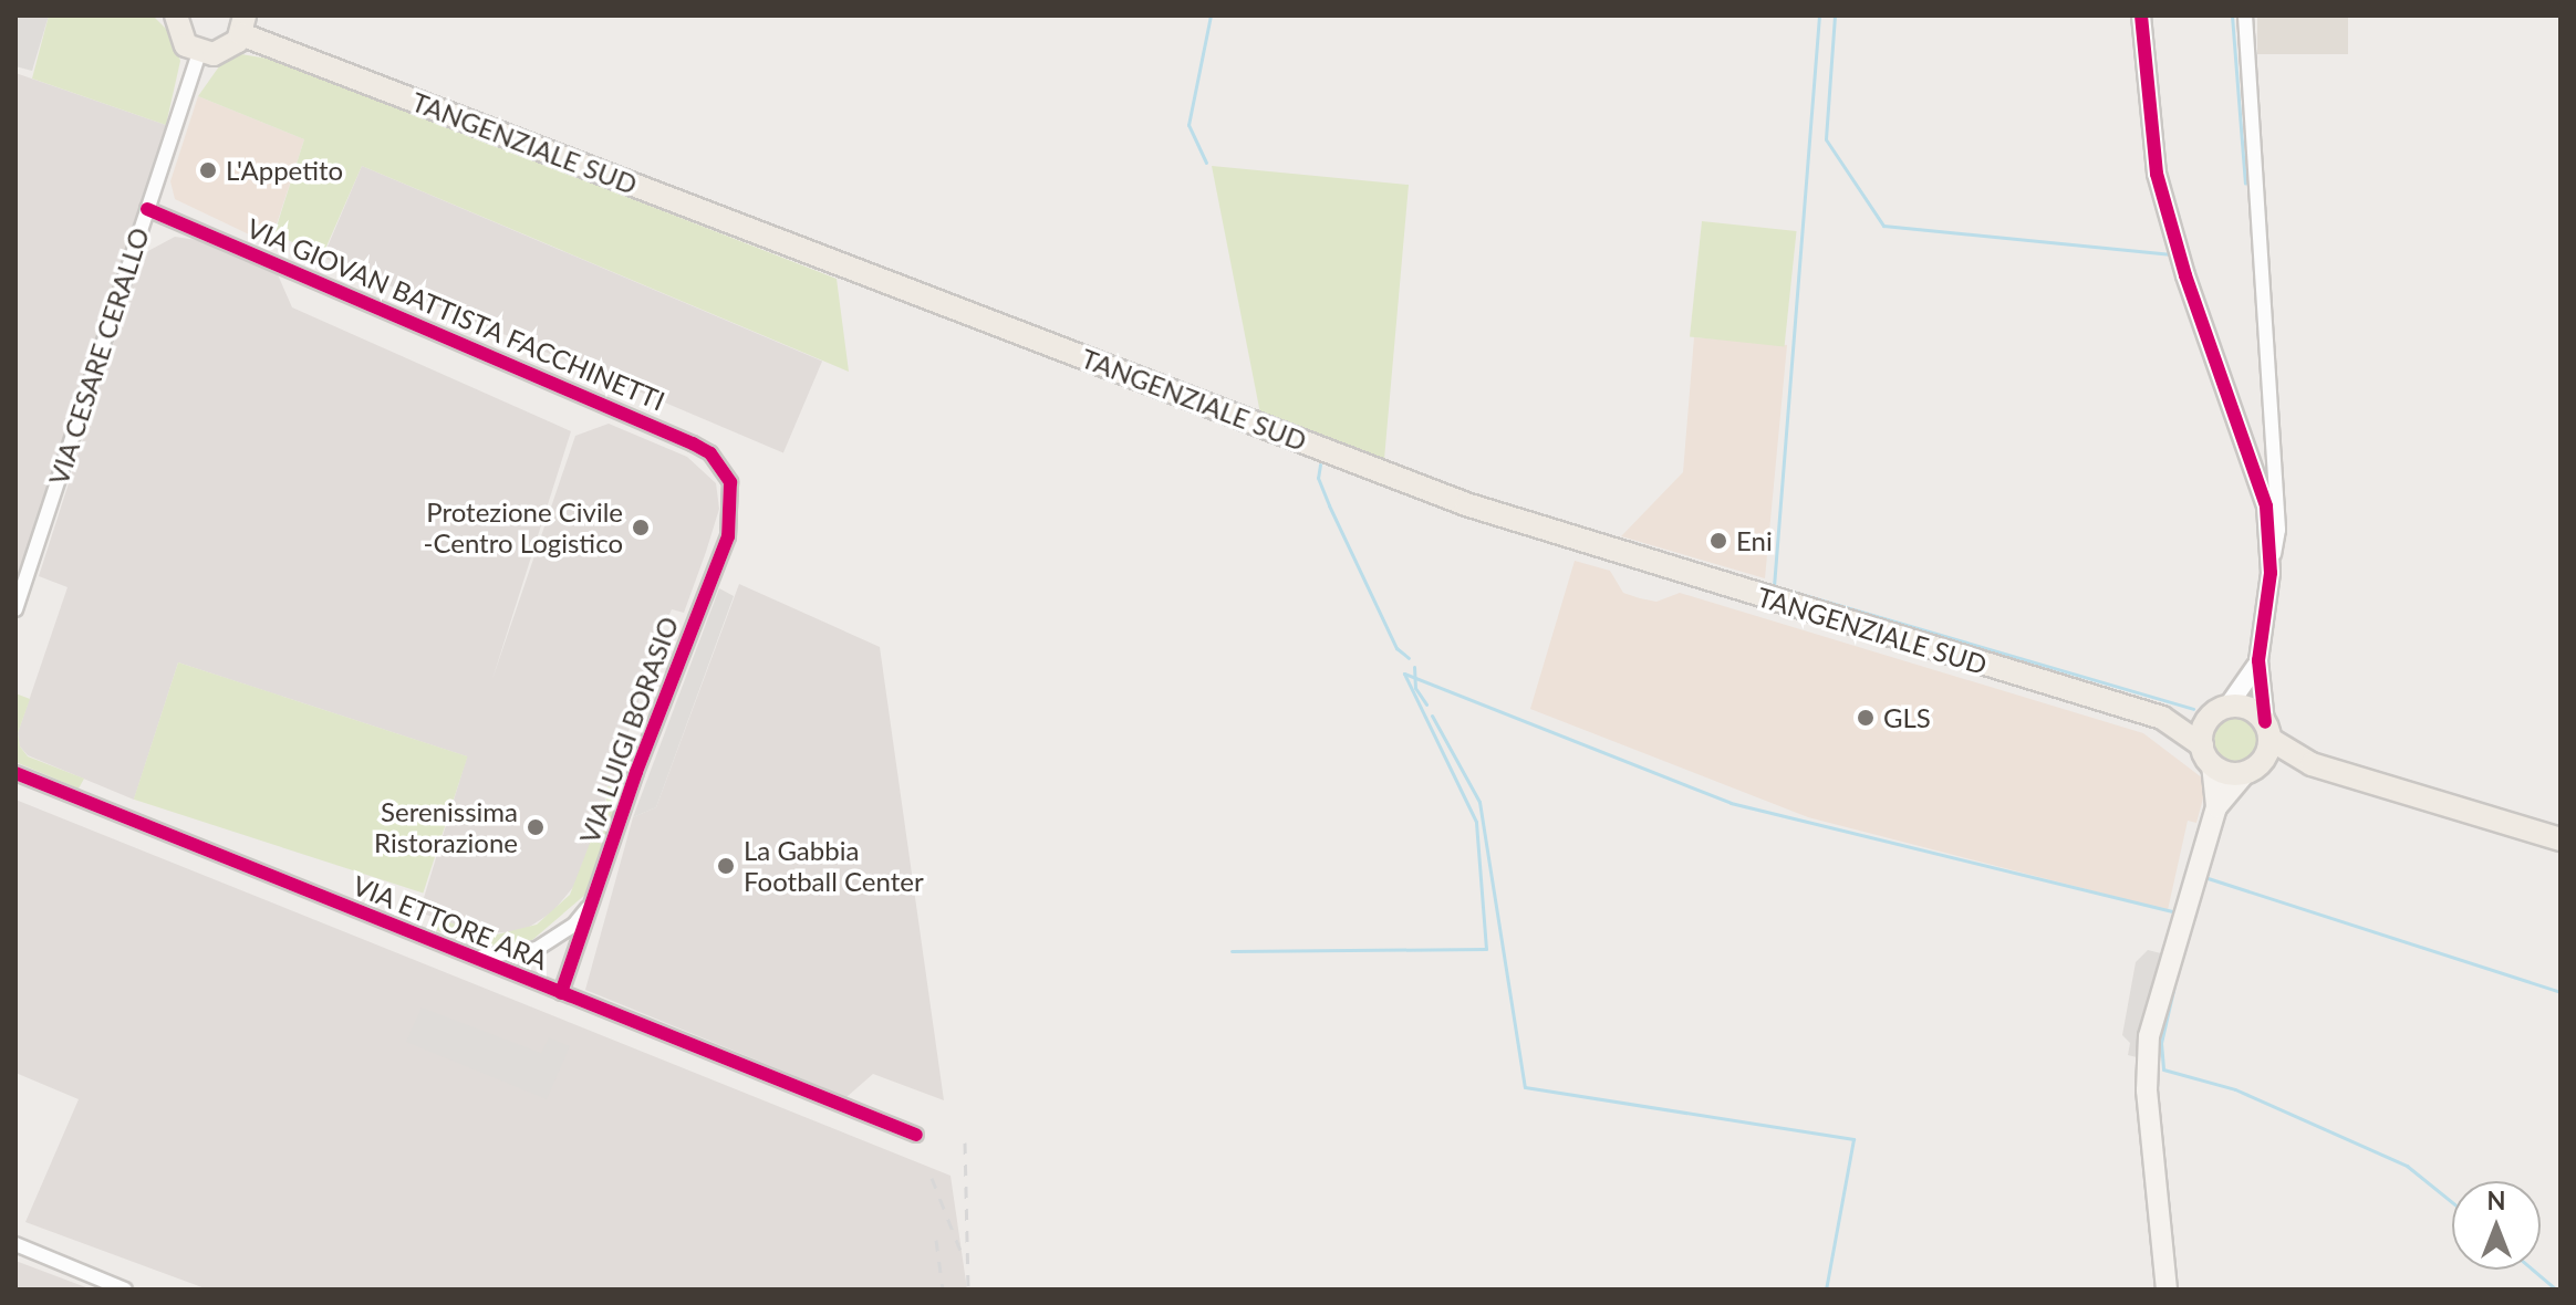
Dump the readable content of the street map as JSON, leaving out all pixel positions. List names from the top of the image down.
{
  "streets": {
    "main road": ["TANGENZIALE SUD"],
    "street": [
      "VIA GIOVAN BATTISTA FACCHINETTI",
      "VIA CESARE CERALLO",
      "VIA LUIGI BORASIO",
      "VIA ETTORE ARA"
    ]
  },
  "crossings": [
    ["VIA GIOVAN BATTISTA FACCHINETTI", "VIA CESARE CERALLO"],
    ["VIA GIOVAN BATTISTA FACCHINETTI", "VIA LUIGI BORASIO"],
    ["VIA LUIGI BORASIO", "VIA ETTORE ARA"]
  ],
  "places": [
    "L'Appetito",
    "Protezione Civile -Centro Logistico",
    "Eni",
    "GLS",
    "Serenissima Ristorazione",
    "La Gabbia Football Center"
  ],
  "north": "top"
}
